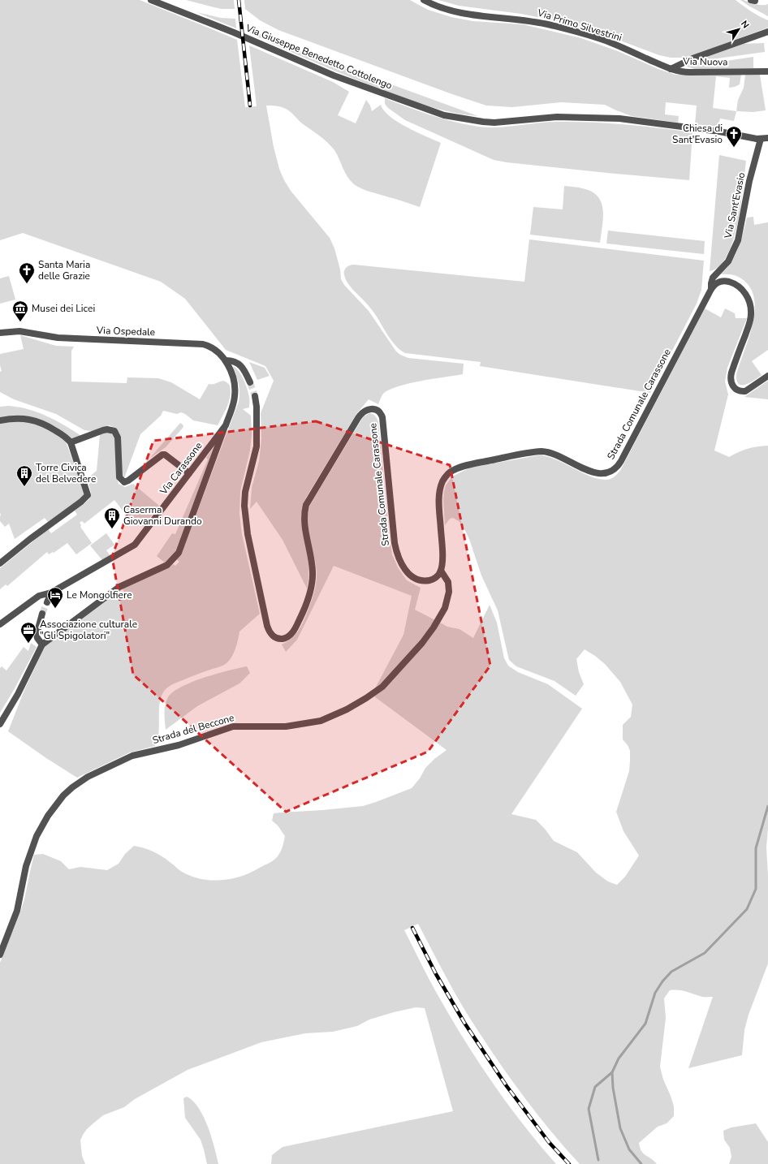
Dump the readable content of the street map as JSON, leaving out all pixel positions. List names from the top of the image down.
{
  "streets": {
    "street": [
      "Via Primo Silvestrini",
      "Via Giuseppe Benedetto Cottolengo",
      "Via Nuova",
      "Via Sant'Evasio",
      "Via Ospedale",
      "Strada Comunale Carassone",
      "Via Carassone",
      "Strada del Beccone"
    ]
  },
  "crossings": [
    ["Via Primo Silvestrini", "Via Nuova"],
    ["Via Giuseppe Benedetto Cottolengo", "Via Sant'Evasio"],
    ["Via Sant'Evasio", "Strada Comunale Carassone"],
    ["Via Ospedale", "Via Carassone"],
    ["Strada Comunale Carassone", "Strada del Beccone"]
  ],
  "places": {
    "church": ["Chiesa di Sant'Evasio", "Santa Maria delle Grazie"],
    "museum": ["Musei dei Licei"],
    "building": ["Torre Civica del Belvedere", "Caserma Giovanni Durando"],
    "hotel": ["Le Mongolfiere"],
    "office": ["Associazione culturale \"Gli Spigolatori\""]
  },
  "north": "top right"
}
